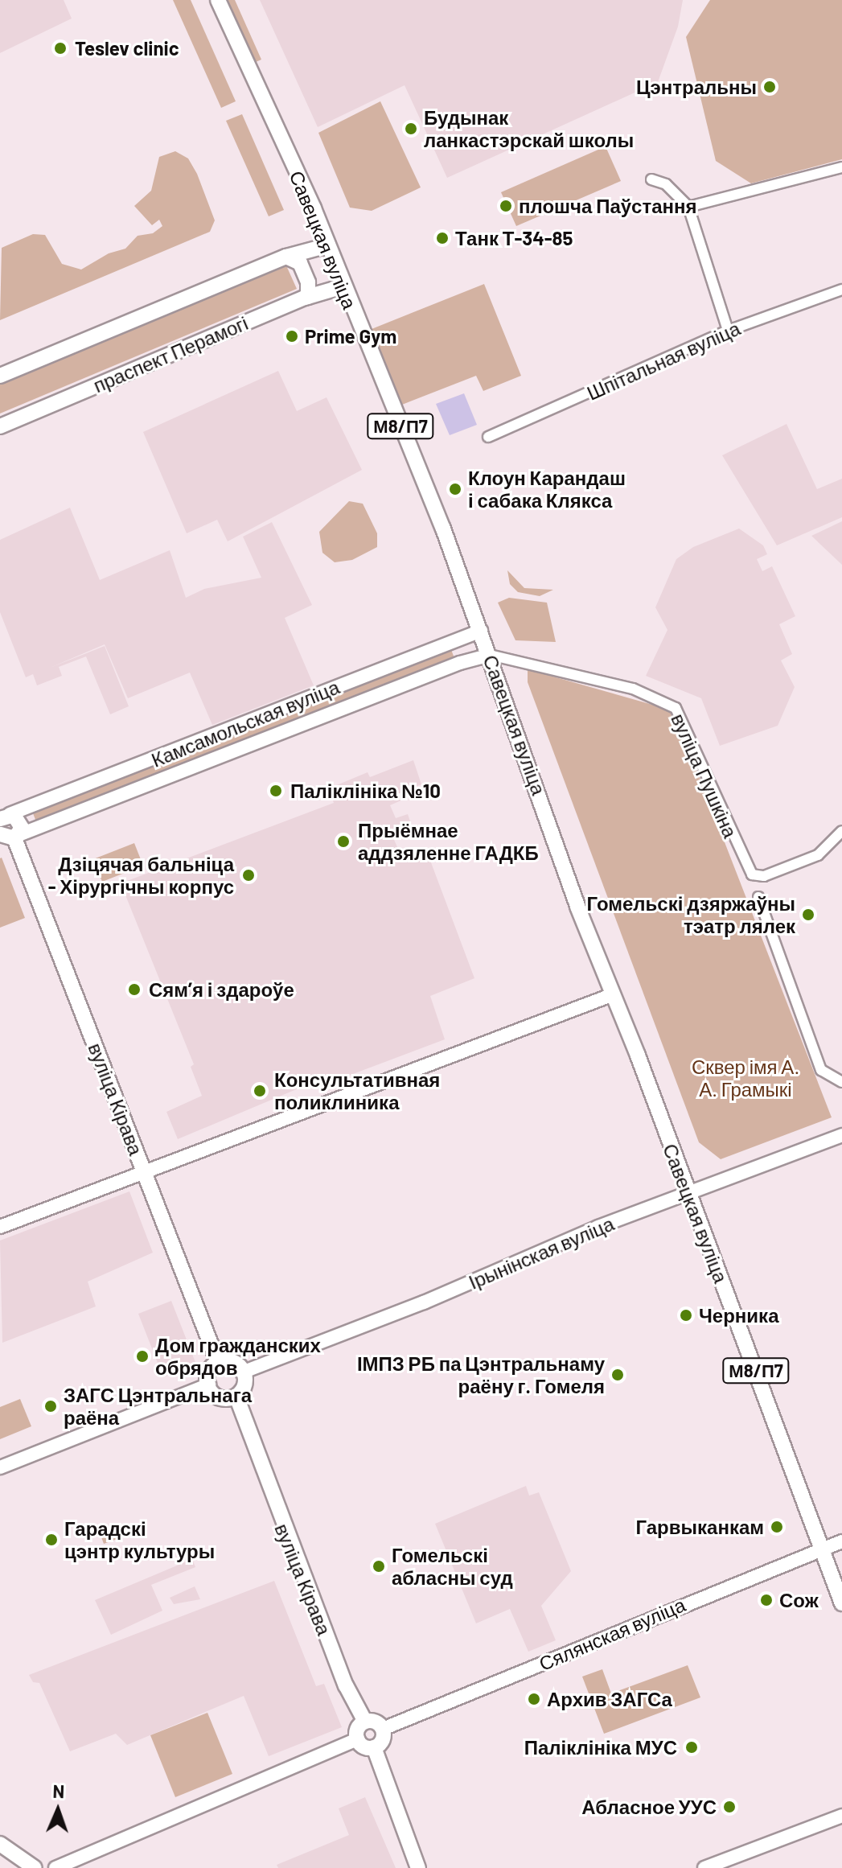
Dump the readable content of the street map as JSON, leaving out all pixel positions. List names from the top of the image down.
{
  "streets": {
    "main road": [
      "Савецкая вуліца",
      "праспект Перамогі",
      "М8/П7",
      "вуліца Кірава"
    ],
    "street": [
      "Шпітальная вуліца",
      "Камсамольская вуліца",
      "вуліца Пушкіна",
      "Ірынінская вуліца",
      "Сялянская вуліца"
    ]
  },
  "crossings": [
    ["Савецкая вуліца", "праспект Перамогі"],
    ["Савецкая вуліца", "Камсамольская вуліца"],
    ["Савецкая вуліца", "вуліца Пушкіна"],
    ["Савецкая вуліца", "Ірынінская вуліца"],
    ["Савецкая вуліца", "Сялянская вуліца"],
    ["Камсамольская вуліца", "вуліца Пушкіна"],
    ["Камсамольская вуліца", "вуліца Кірава"],
    ["вуліца Кірава", "Ірынінская вуліца"],
    ["вуліца Кірава", "Сялянская вуліца"]
  ],
  "parks": ["Сквер імя А. А. Грамыкі"],
  "places": [
    "Teslev clinic",
    "Цэнтральны",
    "Будынак ланкастэрскай школы",
    "плошча Паўстання",
    "Танк Т-34-85",
    "Prime Gym",
    "Клоун Карандаш і сабака Клякса",
    "Паліклініка №10",
    "Прыёмнае аддзяленне ГАДКБ",
    "Дзіцячая бальніца - Хірургічны корпус",
    "Гомельскі дзяржаўны тэатр лялек",
    "Сямʼя і здароўе",
    "Консультативная поликлиника",
    "Черника",
    "Дом гражданских обрядов",
    "ІМПЗ РБ па Цэнтральнаму раёну г. Гомеля",
    "ЗАГС Цэнтральнага раёна",
    "Гарвыканкам",
    "Гарадскі цэнтр культуры",
    "Гомельскі абласны суд",
    "Сож",
    "Архив ЗАГСа",
    "Паліклініка МУС",
    "Абласное УУС"
  ],
  "north": "top"
}
